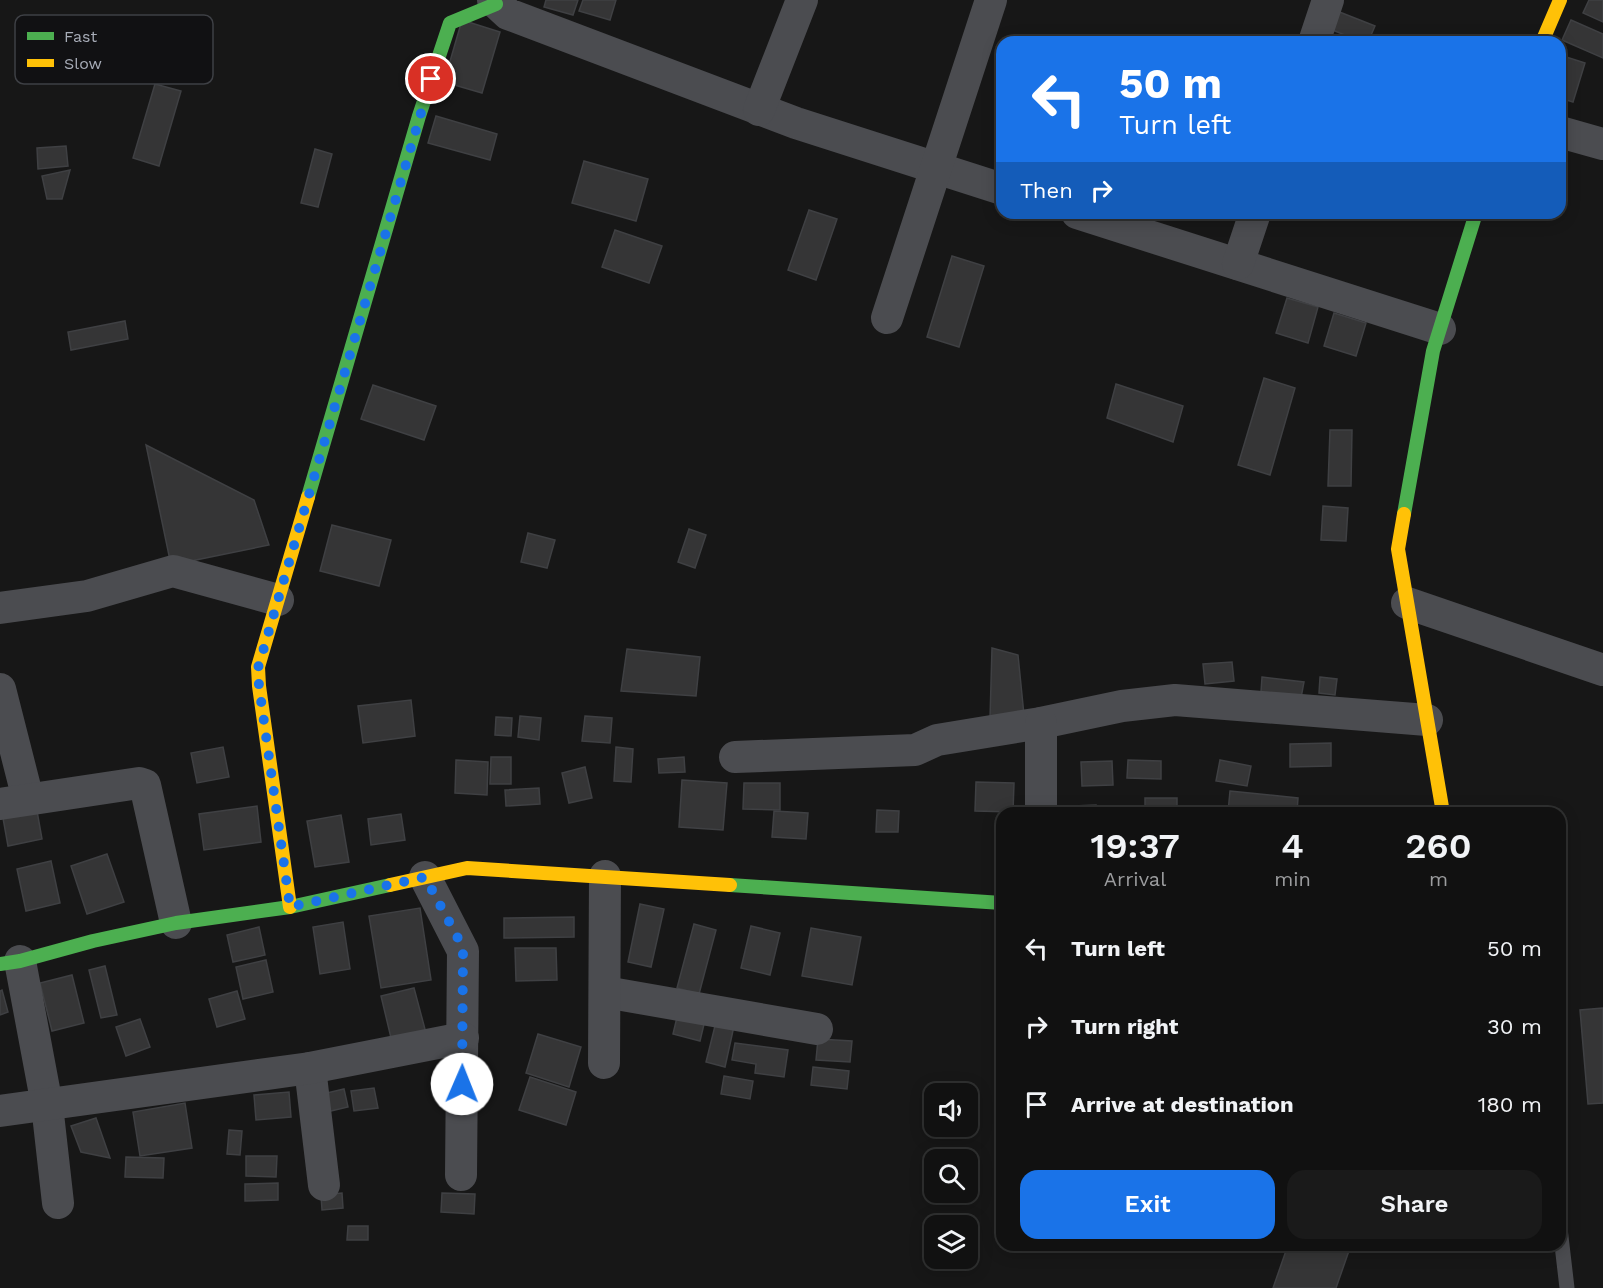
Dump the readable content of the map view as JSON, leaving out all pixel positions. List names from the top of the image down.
{
  "legend": ["Fast", "Slow"],
  "page": {
    "turn": ["50 m", "Turn left"],
    "then": "Then",
    "eta": [
      "19:37",
      "Arrival",
      "4",
      "min",
      "260",
      "m"
    ],
    "list": [
      {
        "name": "Turn left",
        "value": "50 m"
      },
      {
        "name": "Turn right",
        "value": "30 m"
      },
      {
        "name": "Arrive at destination",
        "value": "180 m"
      }
    ],
    "buttons": ["Exit", "Share"]
  }
}
